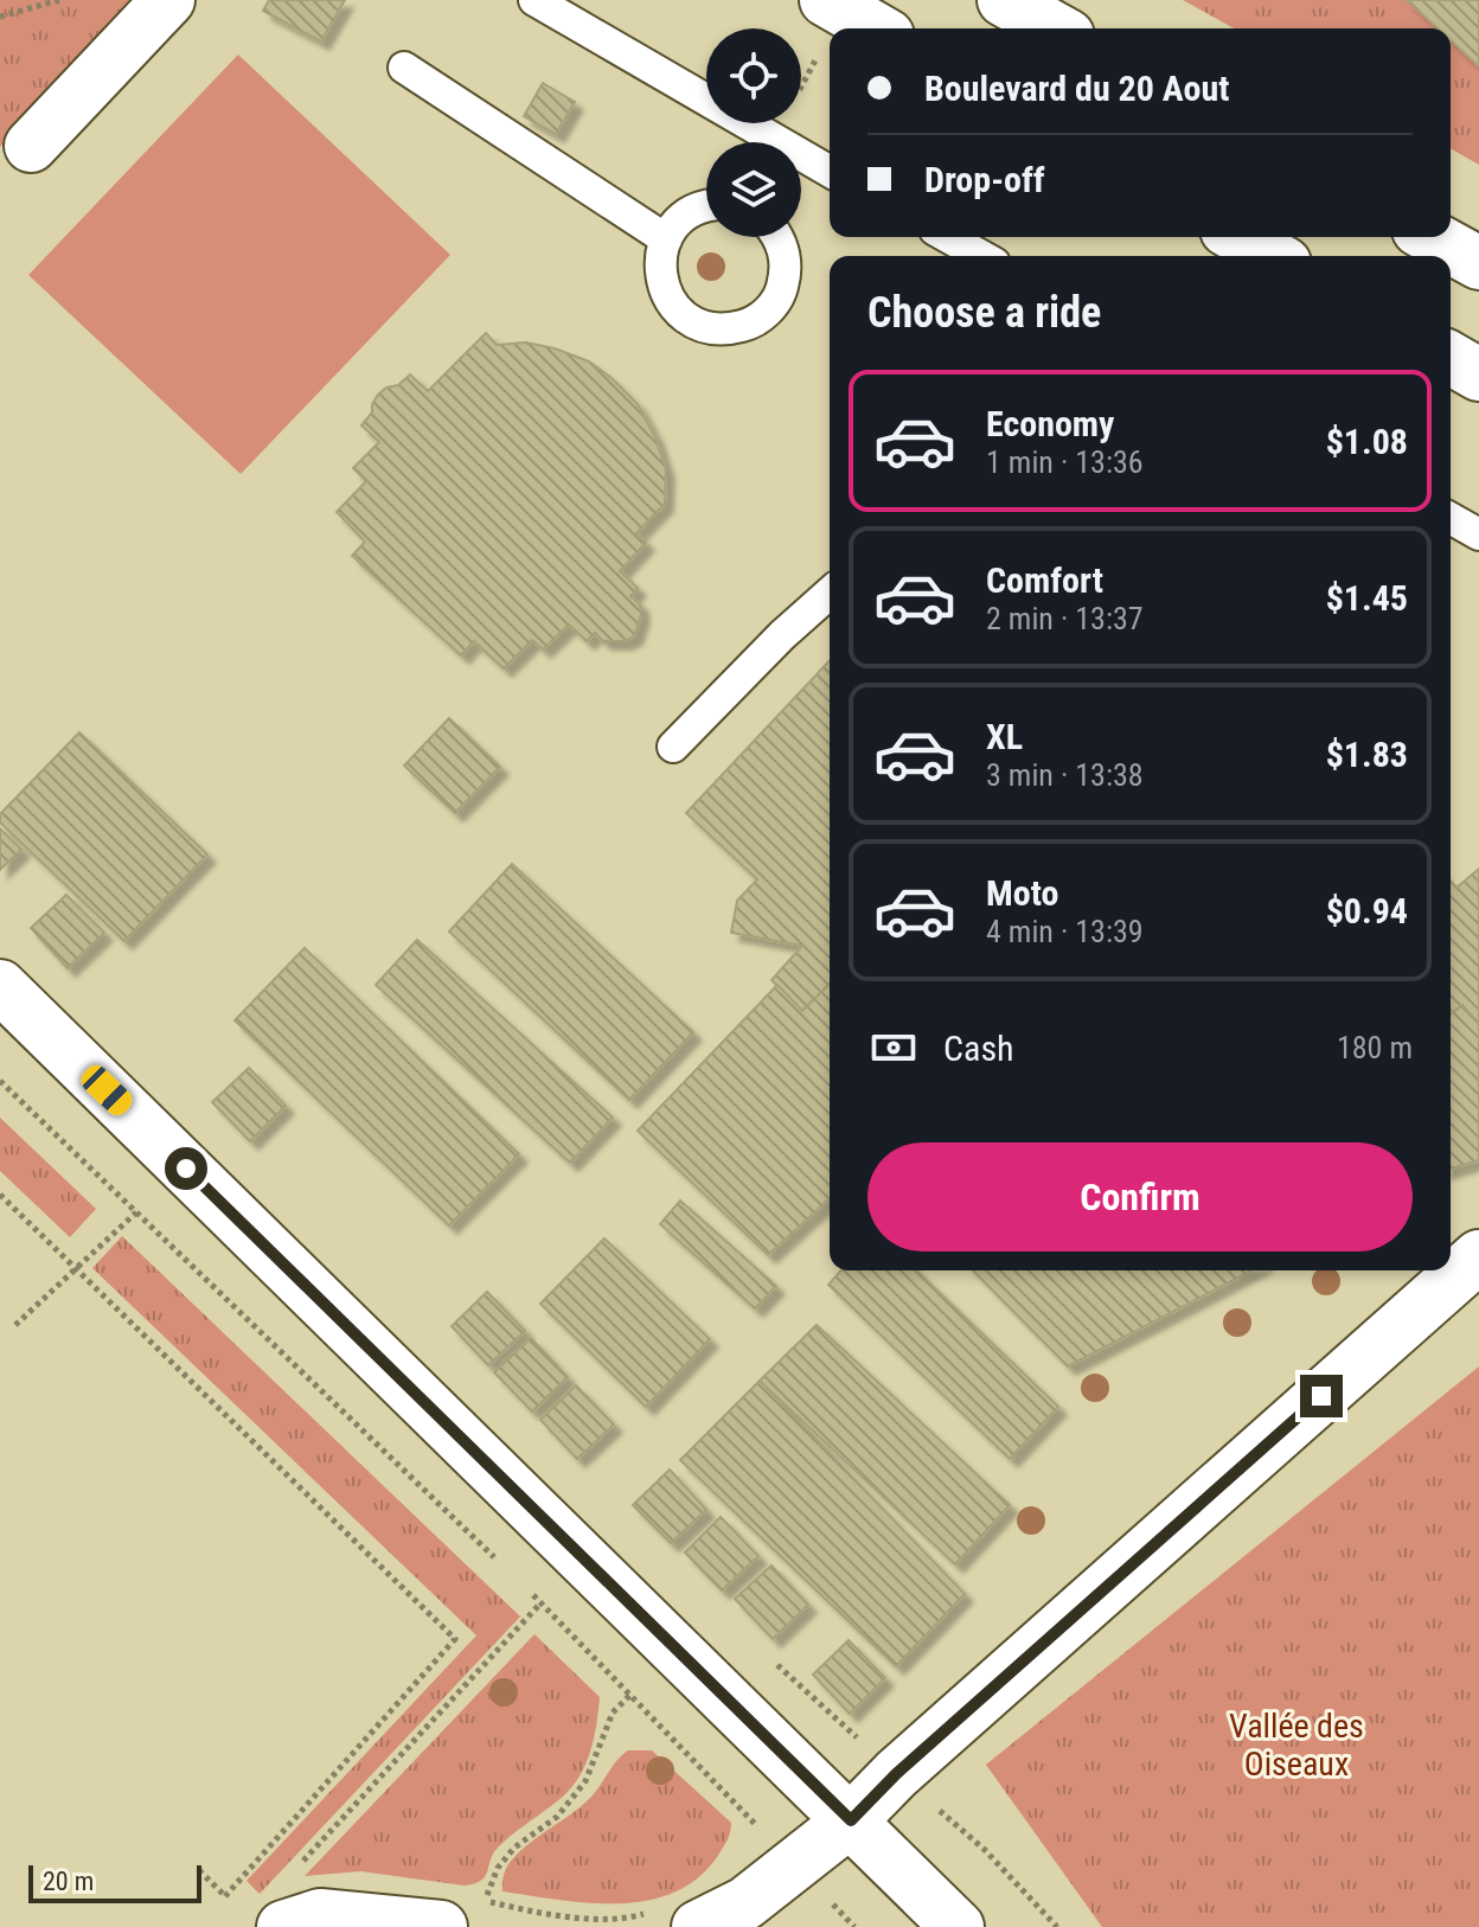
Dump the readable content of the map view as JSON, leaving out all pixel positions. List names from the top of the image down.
{
  "parks": ["Vallée des Oiseaux"],
  "scale_bar": "20 m",
  "page": {
    "banner": ["Boulevard du 20 Aout", "Drop-off"],
    "heading": "Choose a ride",
    "list": [
      {
        "name": "Economy",
        "note": "1 min · 13:36",
        "value": "$1.08"
      },
      {
        "name": "Comfort",
        "note": "2 min · 13:37",
        "value": "$1.45"
      },
      {
        "name": "XL",
        "note": "3 min · 13:38",
        "value": "$1.83"
      },
      {
        "name": "Moto",
        "note": "4 min · 13:39",
        "value": "$0.94"
      }
    ],
    "pay": ["Cash", "180 m"],
    "buttons": "Confirm",
    "scale": "20 m"
  }
}
